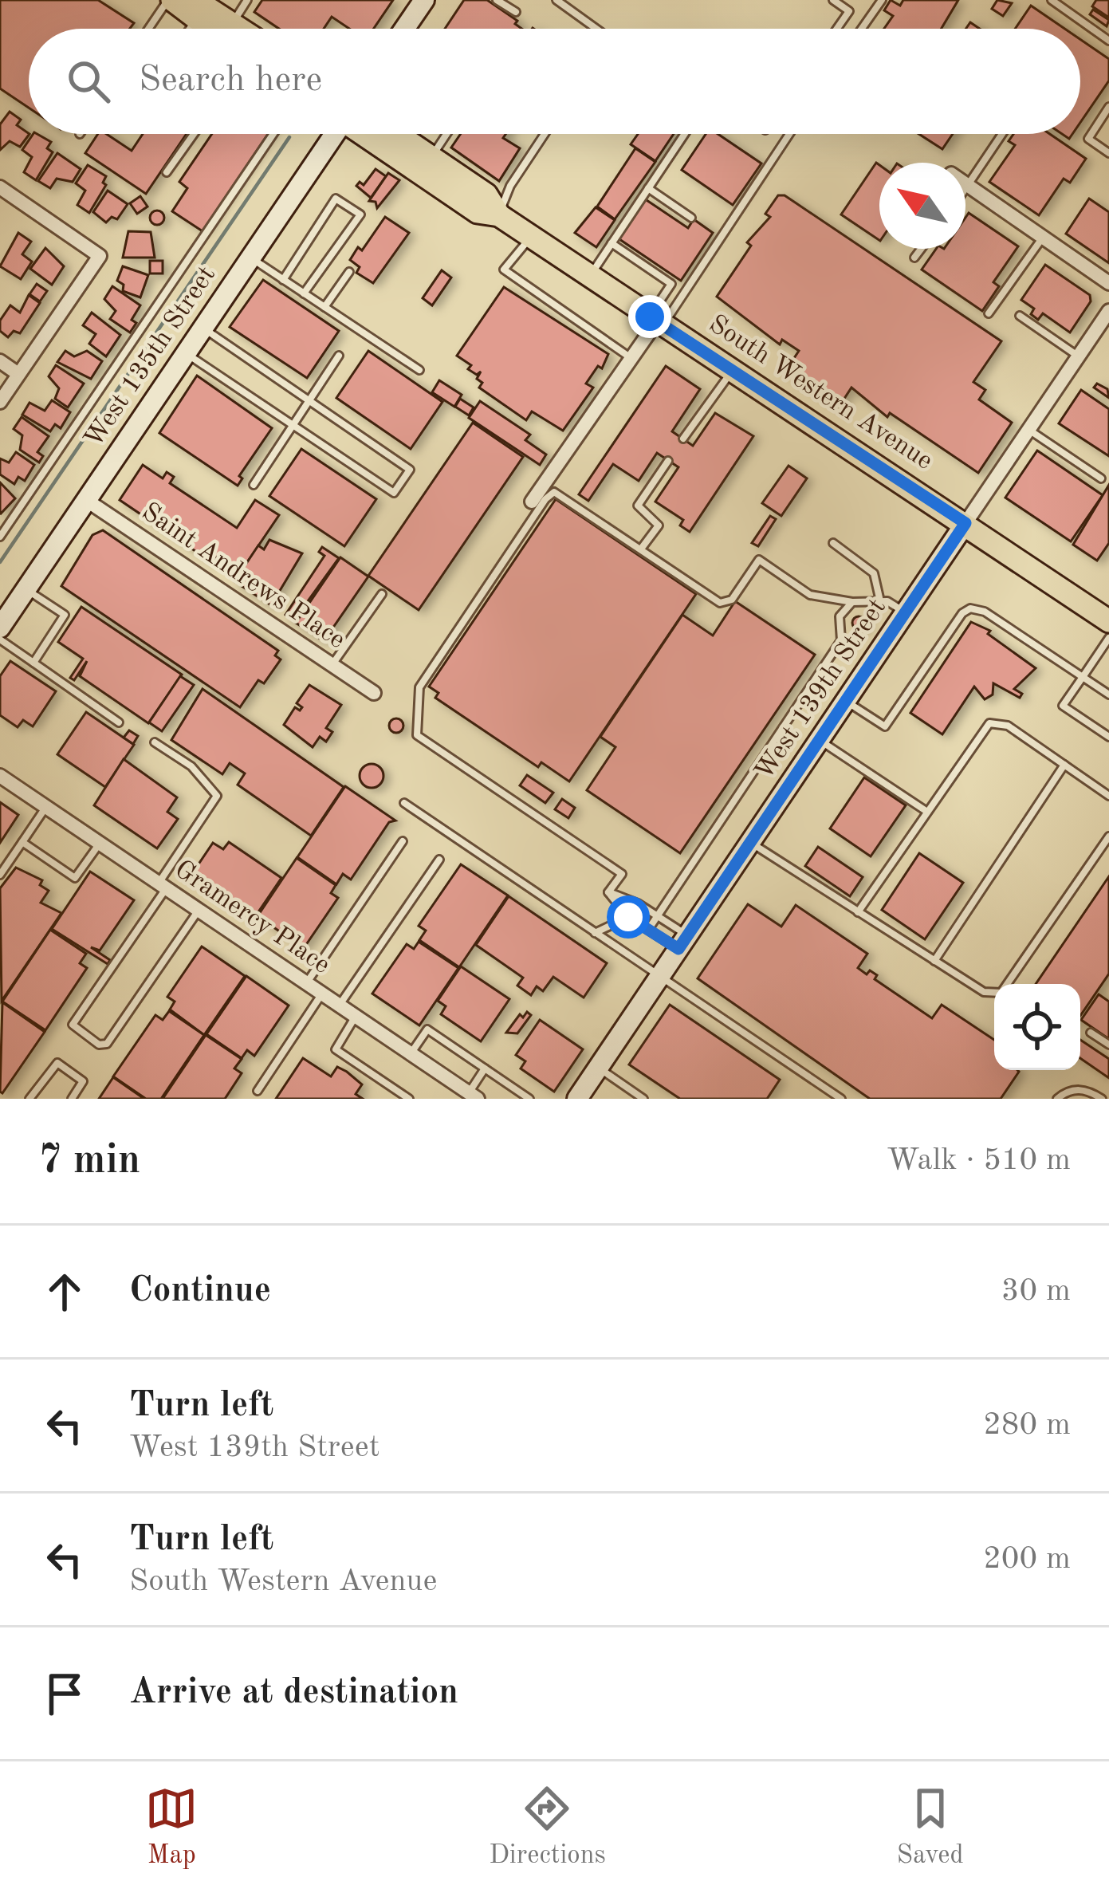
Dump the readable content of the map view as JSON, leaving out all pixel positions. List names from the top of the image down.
{
  "streets": {
    "main road": ["South Western Avenue"],
    "street": [
      "West 135th Street",
      "Saint Andrews Place",
      "West 139th Street",
      "Gramercy Place"
    ]
  },
  "crossings": [
    ["West 135th Street", "Saint Andrews Place"],
    ["South Western Avenue", "West 139th Street"]
  ],
  "north": "top left",
  "page": {
    "search": "Search here",
    "heading": ["7 min", "Walk · 510 m"],
    "list": [
      ["Continue", "30 m"],
      ["Turn left", "West 139th Street", "280 m"],
      ["Turn left", "South Western Avenue", "200 m"],
      "Arrive at destination"
    ],
    "nav": ["Map", "Directions", "Saved"]
  }
}
